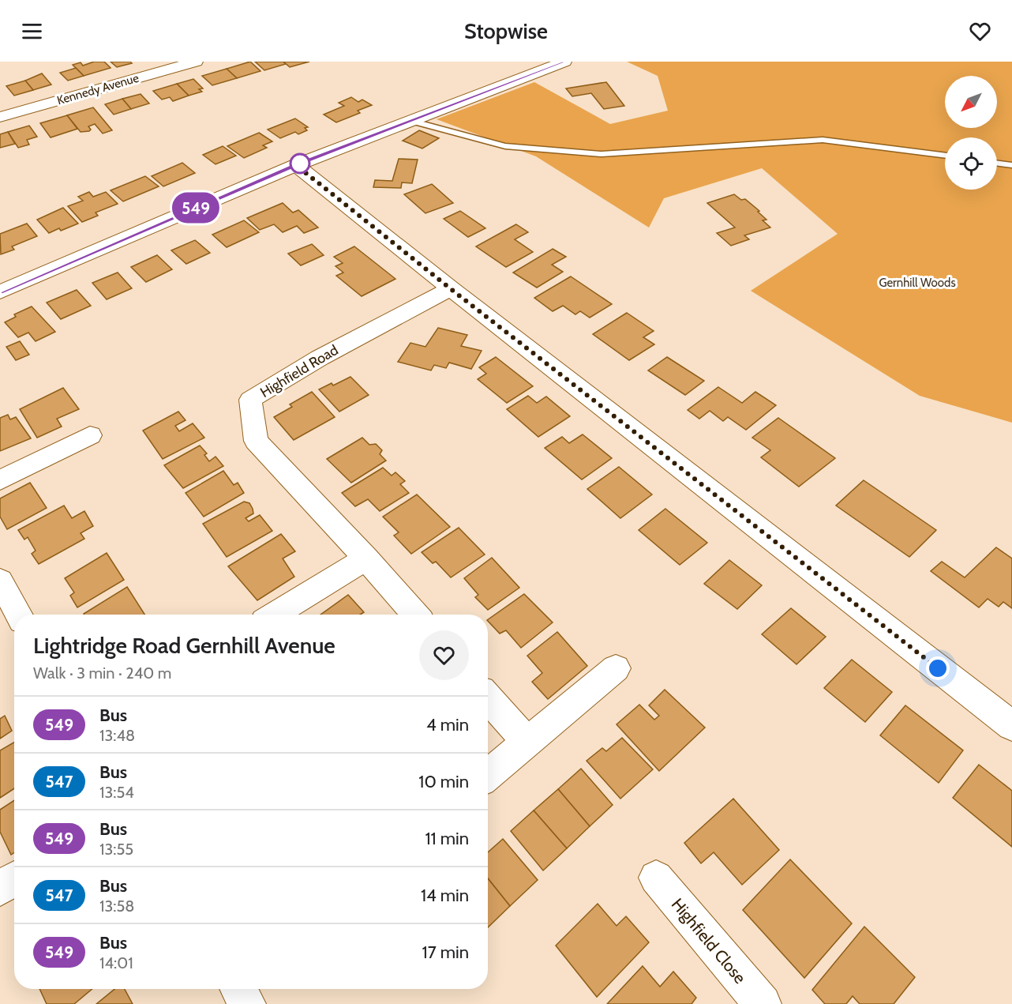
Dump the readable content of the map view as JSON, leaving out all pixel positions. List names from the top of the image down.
{
  "streets": {
    "street": ["Kennedy Avenue", "Highfield Road", "Highfield Close"]
  },
  "parks": ["Gernhill Woods"],
  "lines": ["bus line 549"],
  "north": "bottom left",
  "page": {
    "header": "Stopwise",
    "on_map": "549",
    "heading": ["Lightridge Road Gernhill Avenue", "Walk · 3 min · 240 m"],
    "list": [
      {
        "mark": "549",
        "name": "Bus",
        "note": "13:48",
        "value": "4 min"
      },
      {
        "mark": "547",
        "name": "Bus",
        "note": "13:54",
        "value": "10 min"
      },
      {
        "mark": "549",
        "name": "Bus",
        "note": "13:55",
        "value": "11 min"
      },
      {
        "mark": "547",
        "name": "Bus",
        "note": "13:58",
        "value": "14 min"
      },
      {
        "mark": "549",
        "name": "Bus",
        "note": "14:01",
        "value": "17 min"
      }
    ]
  }
}
